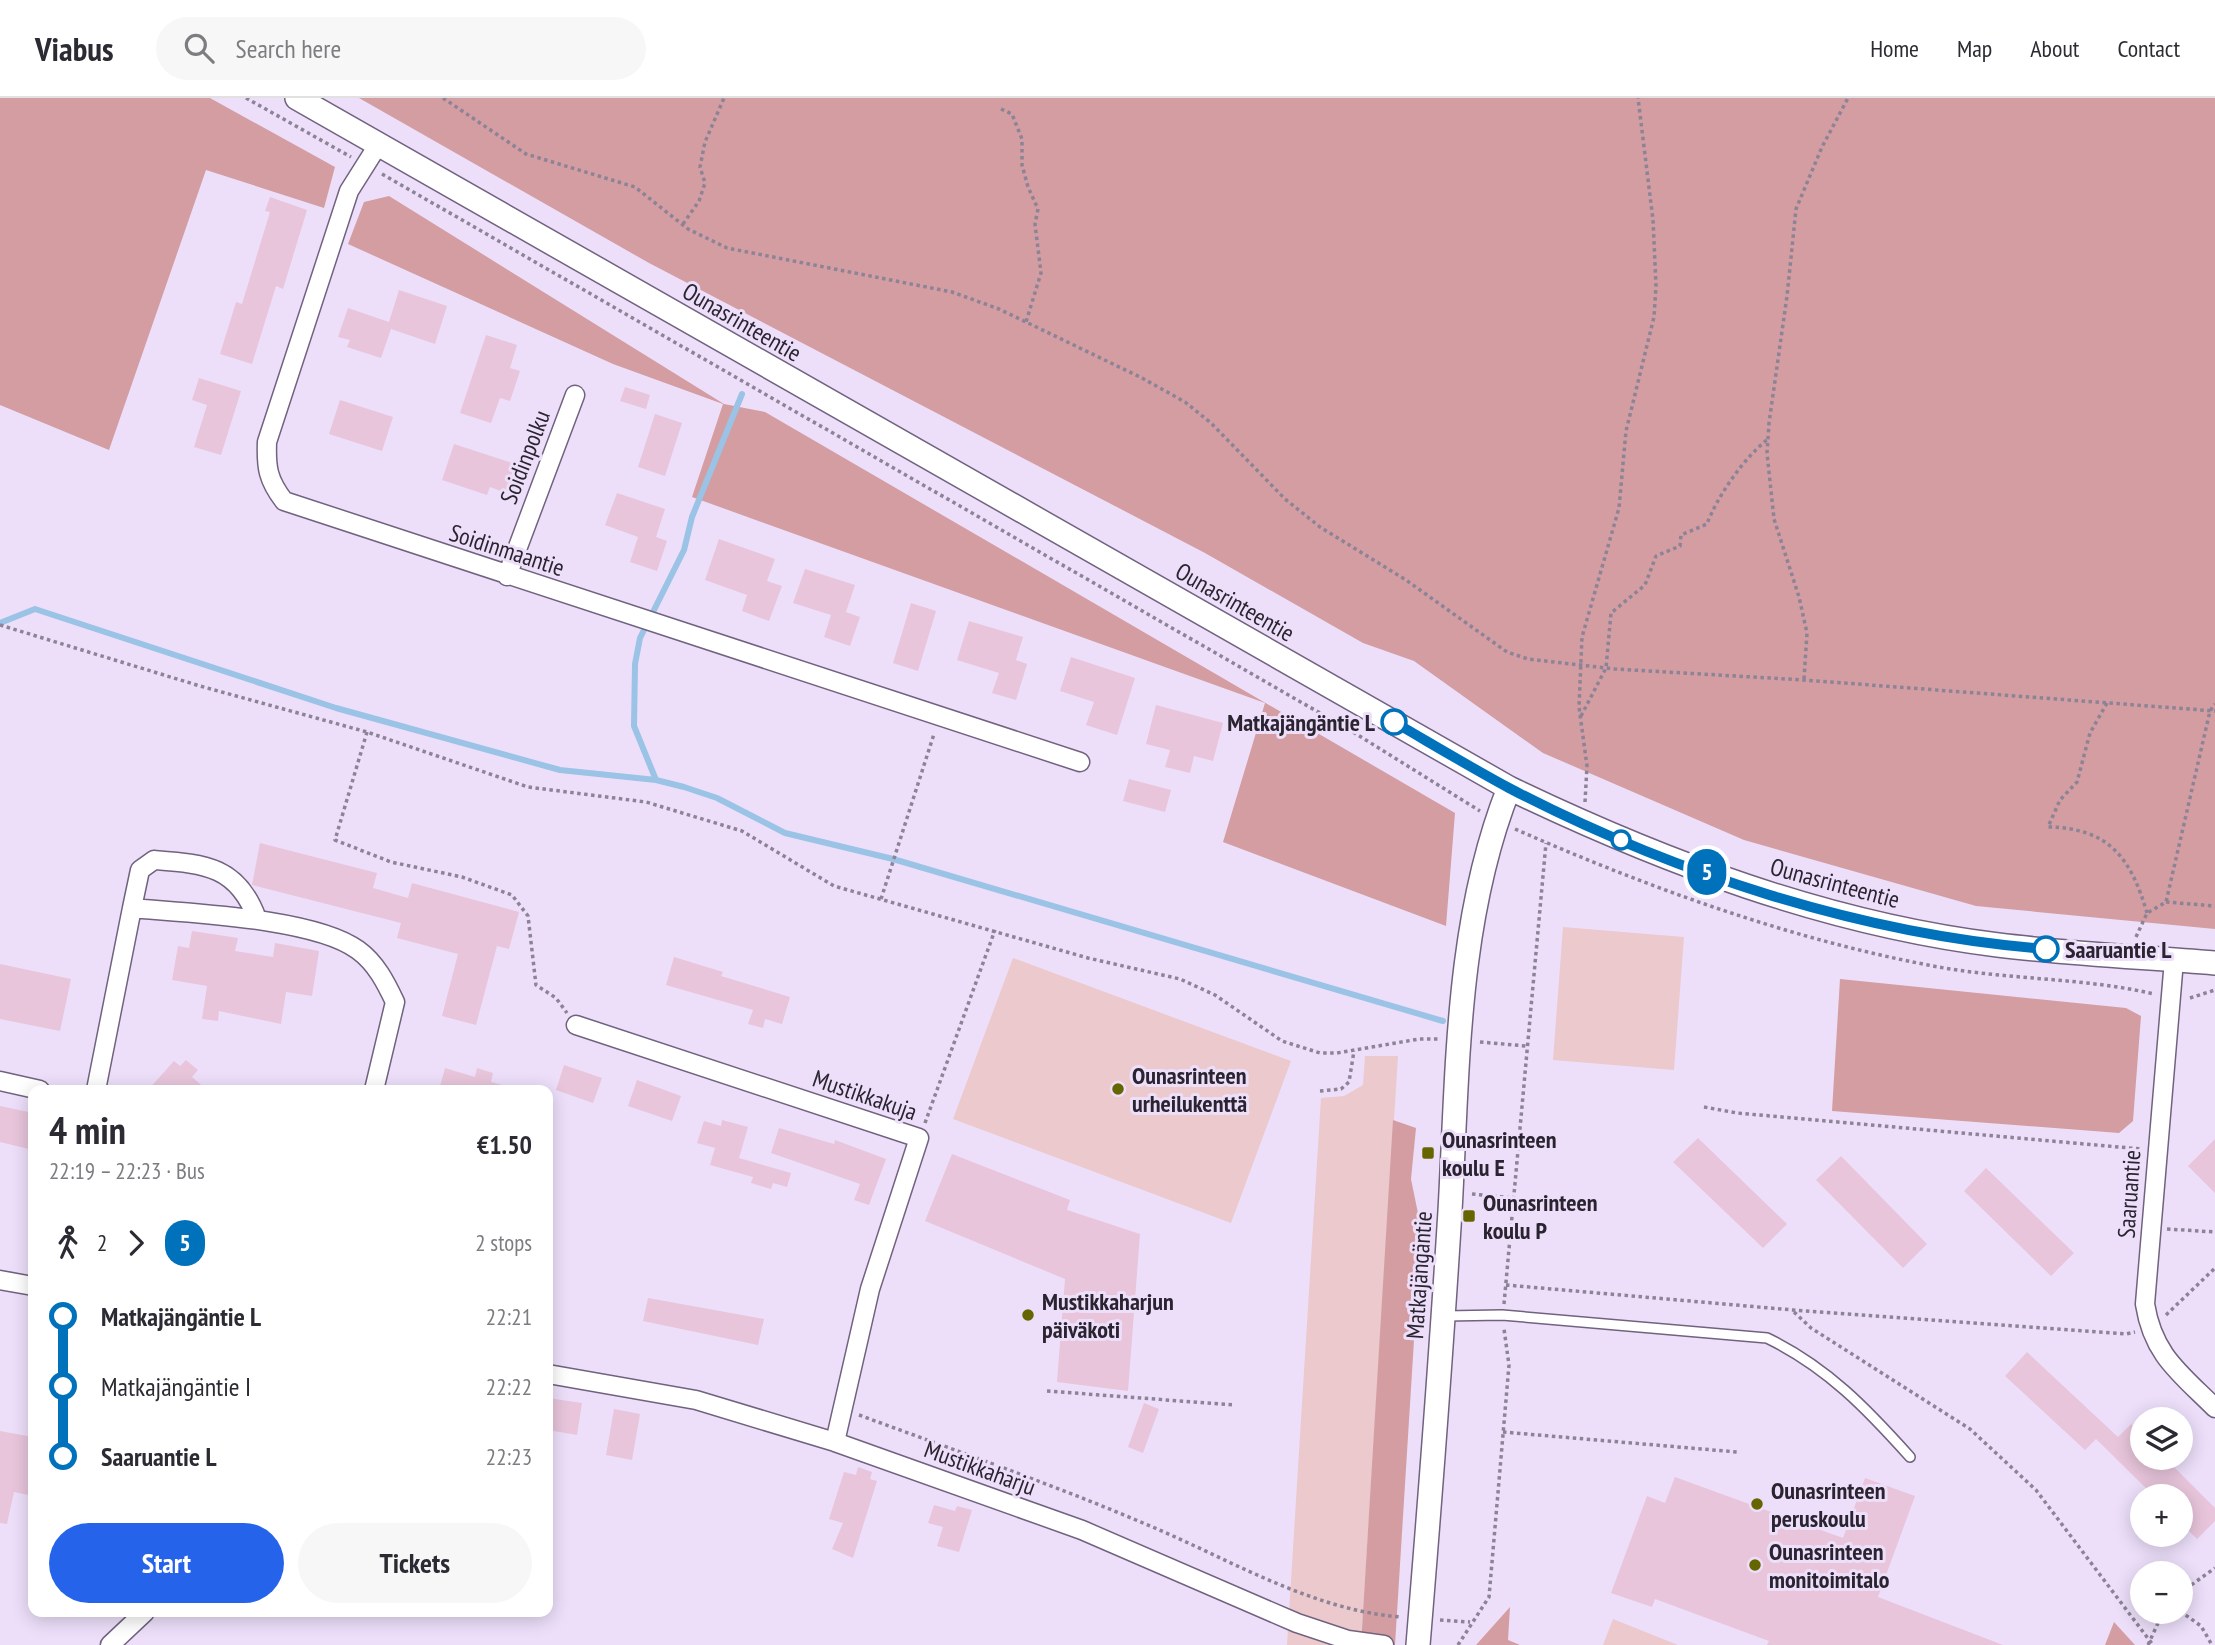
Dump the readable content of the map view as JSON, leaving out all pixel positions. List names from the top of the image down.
{
  "streets": {
    "street": [
      "Ounasrinteentie",
      "Soidinpolku",
      "Soidinmaantie",
      "Mustikkakuja",
      "Saaruantie",
      "Matkajängäntie",
      "Mustikkaharju"
    ]
  },
  "crossings": [
    ["Ounasrinteentie", "Soidinmaantie"],
    ["Ounasrinteentie", "Saaruantie"],
    ["Ounasrinteentie", "Matkajängäntie"],
    ["Soidinpolku", "Soidinmaantie"],
    ["Mustikkakuja", "Mustikkaharju"]
  ],
  "places": {
    "other": [
      "Matkajängäntie L",
      "Saaruantie L",
      "Ounasrinteen urheilukenttä",
      "Mustikkaharjun päiväkoti",
      "Ounasrinteen peruskoulu",
      "Ounasrinteen monitoimitalo"
    ],
    "transit": ["Ounasrinteen koulu E", "Ounasrinteen koulu P"]
  },
  "lines": ["bus line 5"],
  "page": {
    "header": "Viabus",
    "search": "Search here",
    "nav": [
      "Home",
      "Map",
      "About",
      "Contact"
    ],
    "on_map": "5",
    "heading": ["4 min", "22:19 – 22:23 · Bus", "€1.50"],
    "legs": ["2", "5", "2 stops"],
    "list": [
      {
        "name": "Matkajängäntie L",
        "value": "22:21"
      },
      {
        "name": "Matkajängäntie I",
        "value": "22:22"
      },
      {
        "name": "Saaruantie L",
        "value": "22:23"
      }
    ],
    "map_buttons": ["+", "−"],
    "buttons": ["Start", "Tickets"]
  }
}
